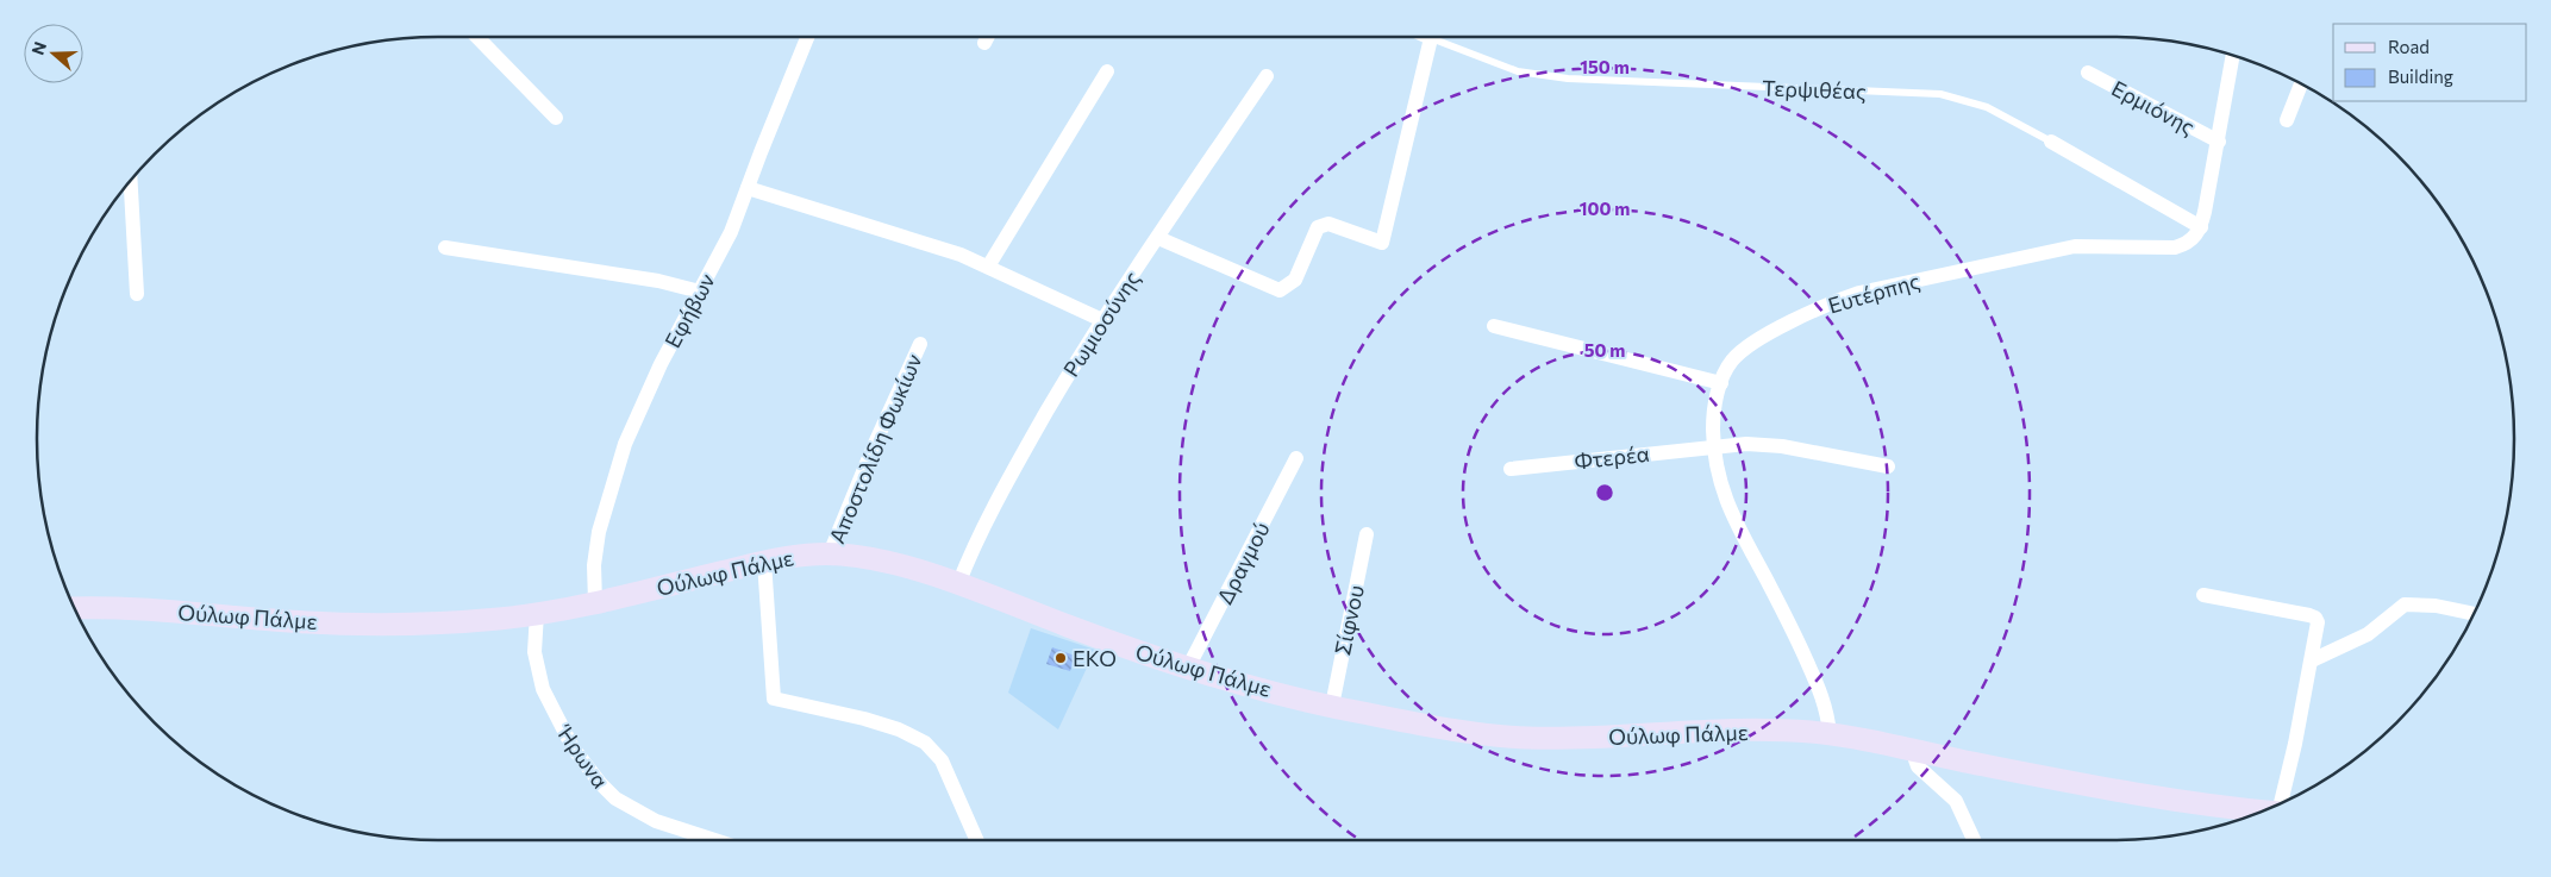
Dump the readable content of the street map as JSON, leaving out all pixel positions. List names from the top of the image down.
{
  "streets": {
    "street": [
      "Τερψιθέας",
      "Ερμιόνης",
      "Ευτέρπης",
      "Εφήβων",
      "Ρωμιοσύνης",
      "Αποστολίδη Φωκίων",
      "Φτερέα",
      "Δραγμού",
      "Ούλωφ Πάλμε",
      "Σίφνου",
      "Ήρωνα"
    ]
  },
  "crossings": [
    ["Τερψιθέας", "Ευτέρπης"],
    ["Ευτέρπης", "Φτερέα"],
    ["Ευτέρπης", "Ούλωφ Πάλμε"],
    ["Εφήβων", "Ούλωφ Πάλμε"],
    ["Ρωμιοσύνης", "Ούλωφ Πάλμε"],
    ["Αποστολίδη Φωκίων", "Ούλωφ Πάλμε"],
    ["Δραγμού", "Ούλωφ Πάλμε"],
    ["Ούλωφ Πάλμε", "Σίφνου"],
    ["Ούλωφ Πάλμε", "Ήρωνα"]
  ],
  "places": ["EKO"],
  "legend": ["Road", "Building"],
  "north": "left",
  "rings": ["150 m", "100 m", "50 m"]
}
